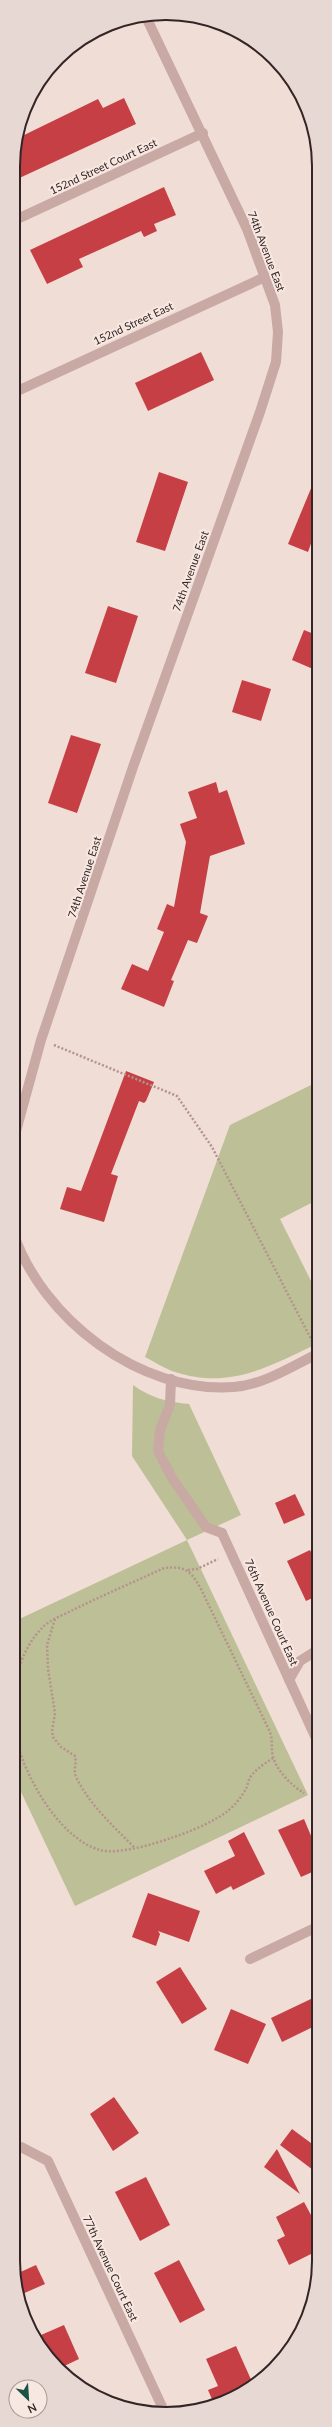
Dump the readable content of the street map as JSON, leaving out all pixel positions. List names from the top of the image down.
{
  "streets": {
    "street": [
      "152nd Street Court East",
      "74th Avenue East",
      "152nd Street East",
      "76th Avenue Court East",
      "77th Avenue Court East"
    ]
  },
  "crossings": [
    ["152nd Street Court East", "74th Avenue East"],
    ["74th Avenue East", "152nd Street East"]
  ],
  "north": "bottom right"
}
